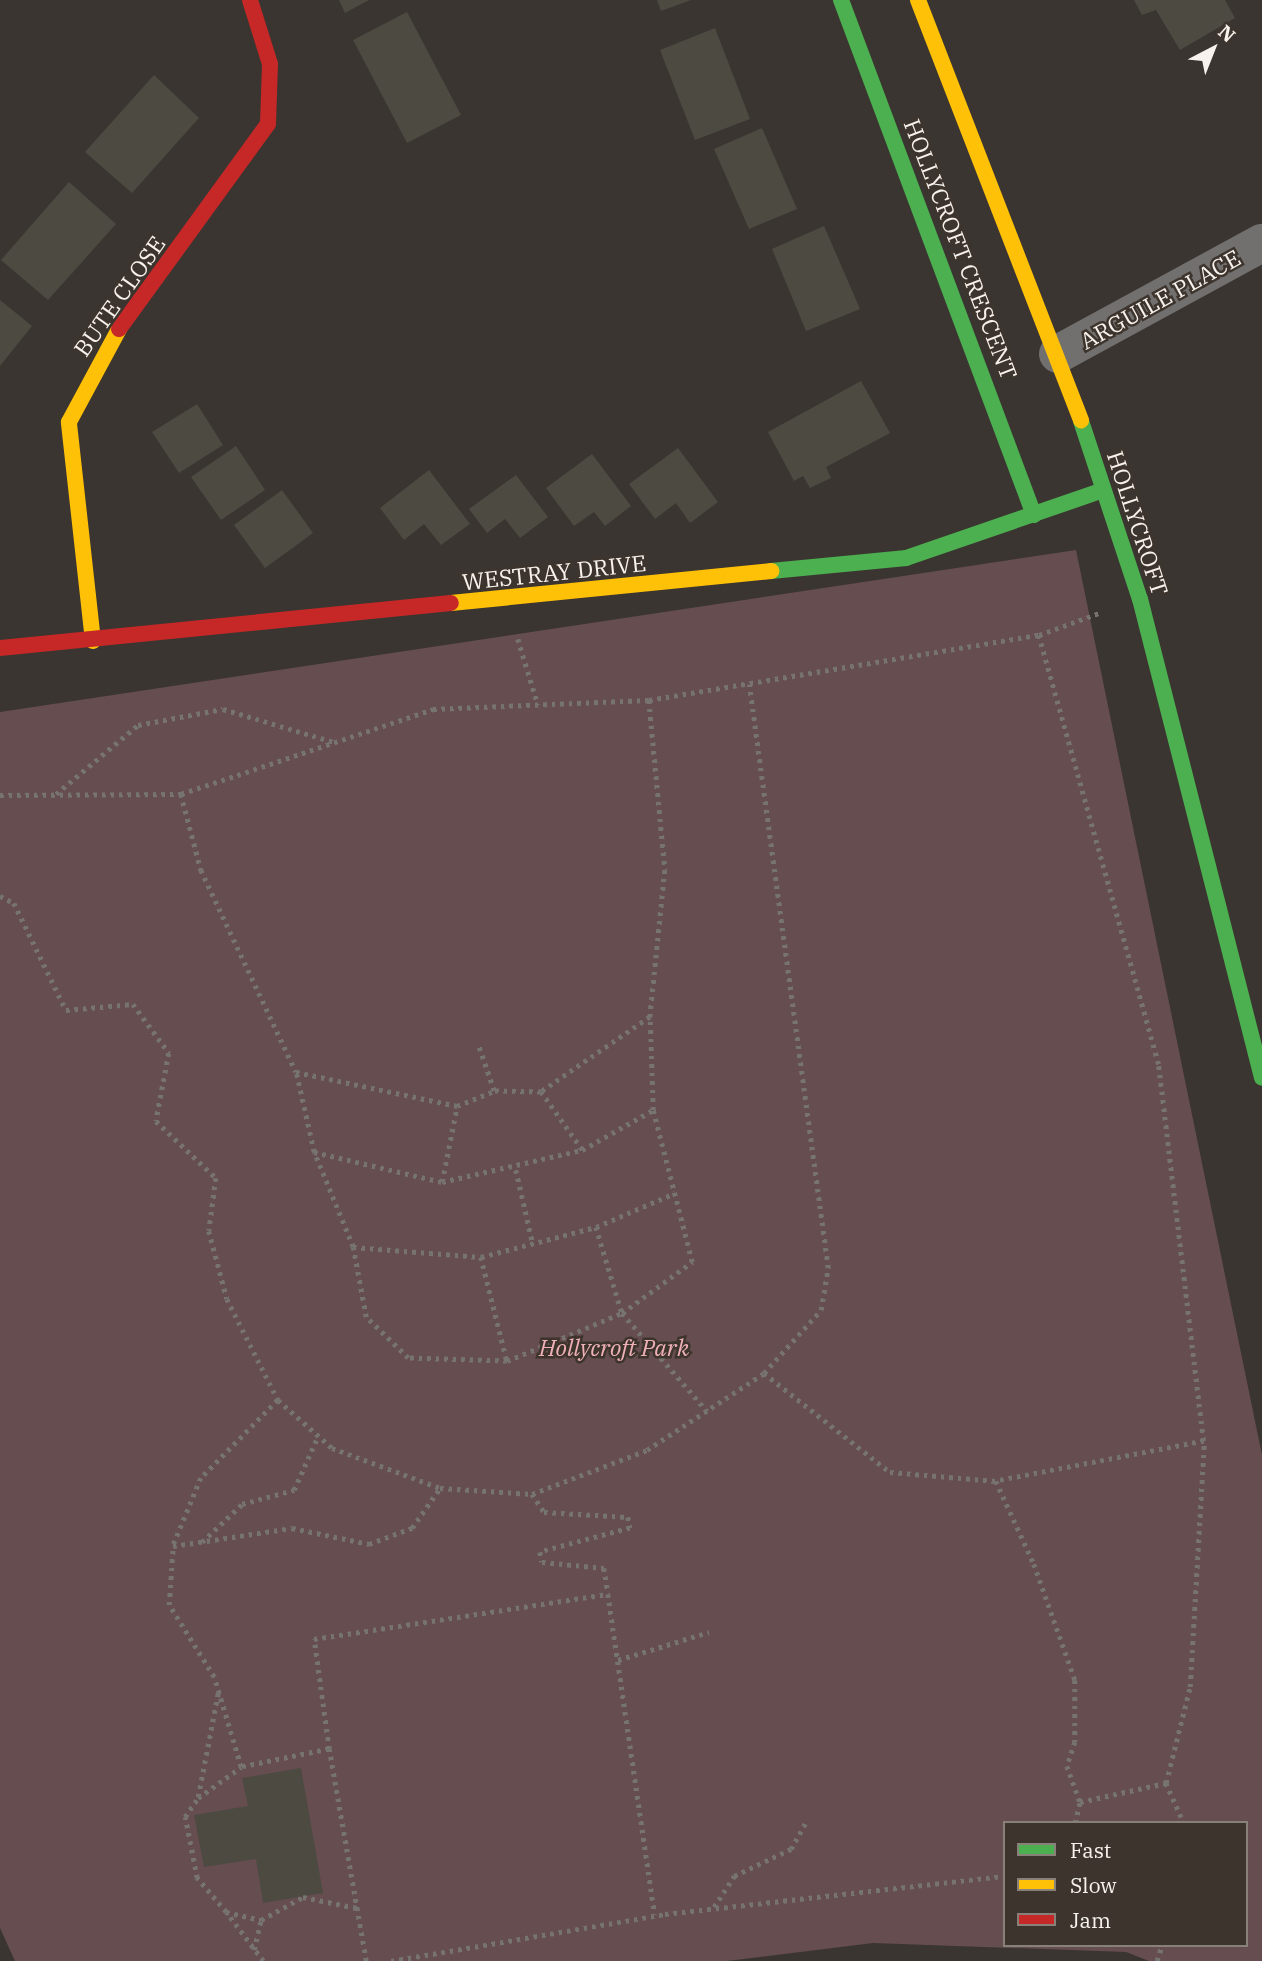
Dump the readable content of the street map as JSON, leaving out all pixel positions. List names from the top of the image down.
{
  "streets": {
    "street": [
      "HOLLYCROFT CRESCENT",
      "BUTE CLOSE",
      "ARGUILE PLACE",
      "HOLLYCROFT",
      "WESTRAY DRIVE"
    ]
  },
  "crossings": [
    ["HOLLYCROFT CRESCENT", "WESTRAY DRIVE"],
    ["BUTE CLOSE", "WESTRAY DRIVE"],
    ["ARGUILE PLACE", "HOLLYCROFT"],
    ["HOLLYCROFT", "WESTRAY DRIVE"]
  ],
  "parks": ["Hollycroft Park"],
  "legend": ["Fast", "Slow", "Jam"],
  "north": "top right"
}
